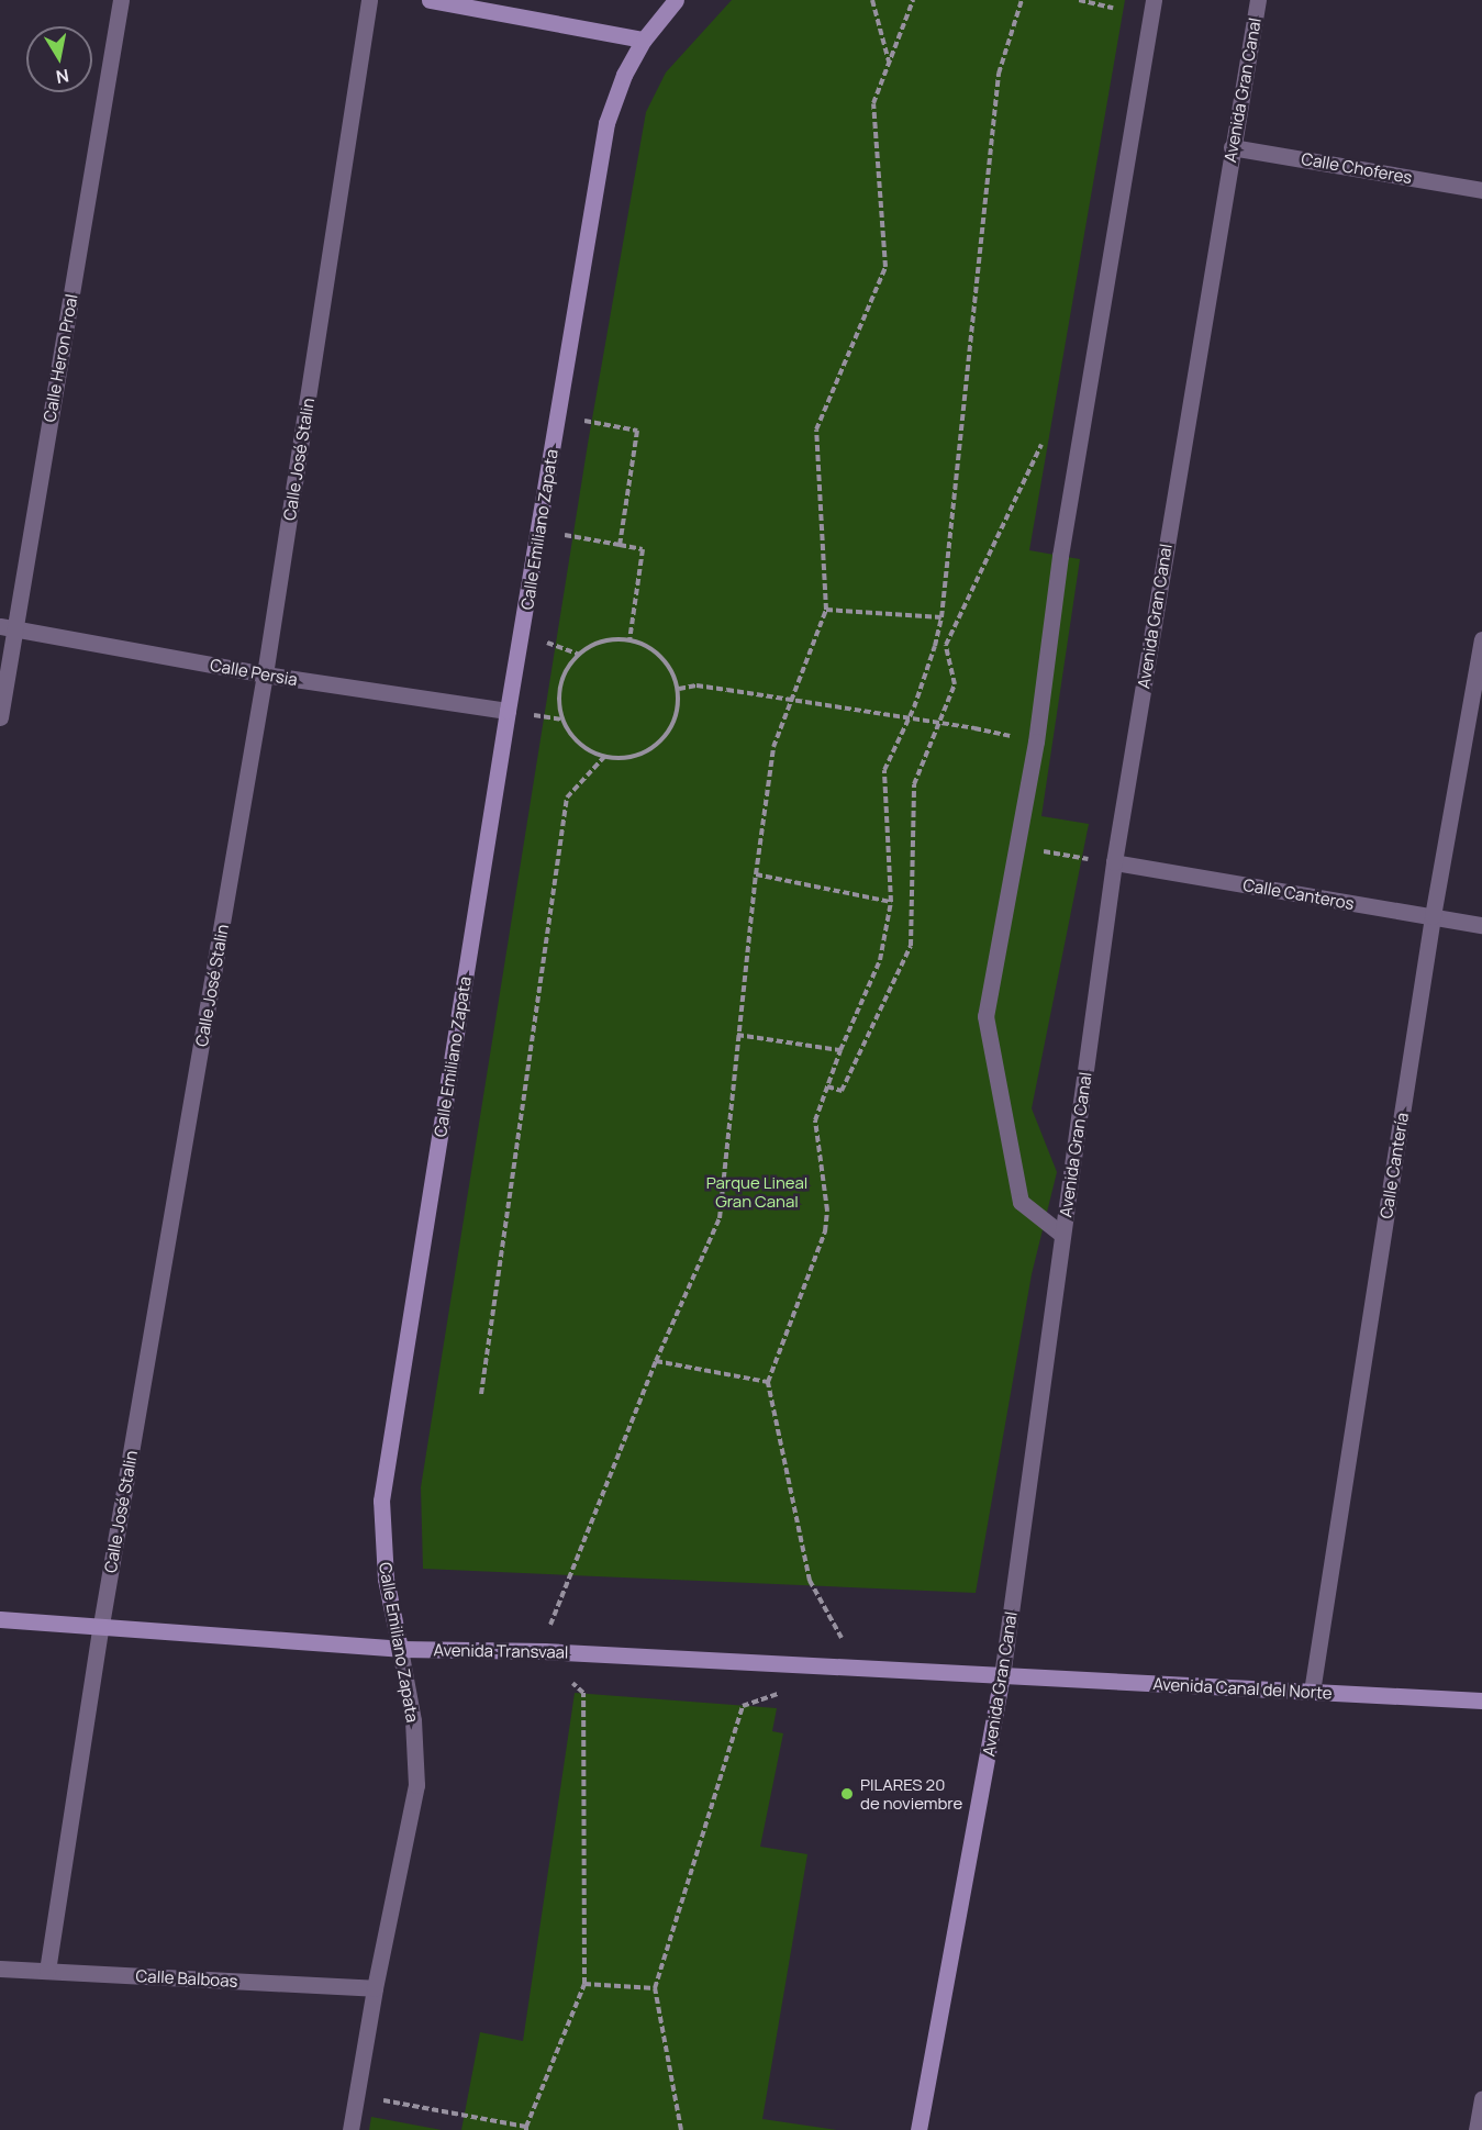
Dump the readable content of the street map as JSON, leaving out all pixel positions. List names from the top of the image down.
{
  "streets": {
    "street": [
      "Avenida Gran Canal",
      "Calle Choferes",
      "Calle Heron Proal",
      "Calle José Stalin",
      "Calle Emiliano Zapata",
      "Calle Persia",
      "Calle Canteros",
      "Calle Cantería",
      "Avenida Transvaal",
      "Avenida Canal del Norte",
      "Calle Balboas"
    ]
  },
  "crossings": [
    ["Avenida Gran Canal", "Calle Choferes"],
    ["Avenida Gran Canal", "Calle Canteros"],
    ["Avenida Gran Canal", "Avenida Transvaal"],
    ["Avenida Gran Canal", "Avenida Canal del Norte"],
    ["Calle Heron Proal", "Calle Persia"],
    ["Calle José Stalin", "Calle Persia"],
    ["Calle José Stalin", "Avenida Transvaal"],
    ["Calle José Stalin", "Calle Balboas"],
    ["Calle Emiliano Zapata", "Calle Persia"],
    ["Calle Emiliano Zapata", "Avenida Transvaal"],
    ["Calle Emiliano Zapata", "Calle Balboas"],
    ["Calle Canteros", "Calle Cantería"],
    ["Calle Cantería", "Avenida Canal del Norte"],
    ["Avenida Transvaal", "Avenida Canal del Norte"]
  ],
  "parks": ["Parque Lineal Gran Canal"],
  "places": ["PILARES 20 de noviembre"],
  "north": "bottom"
}
